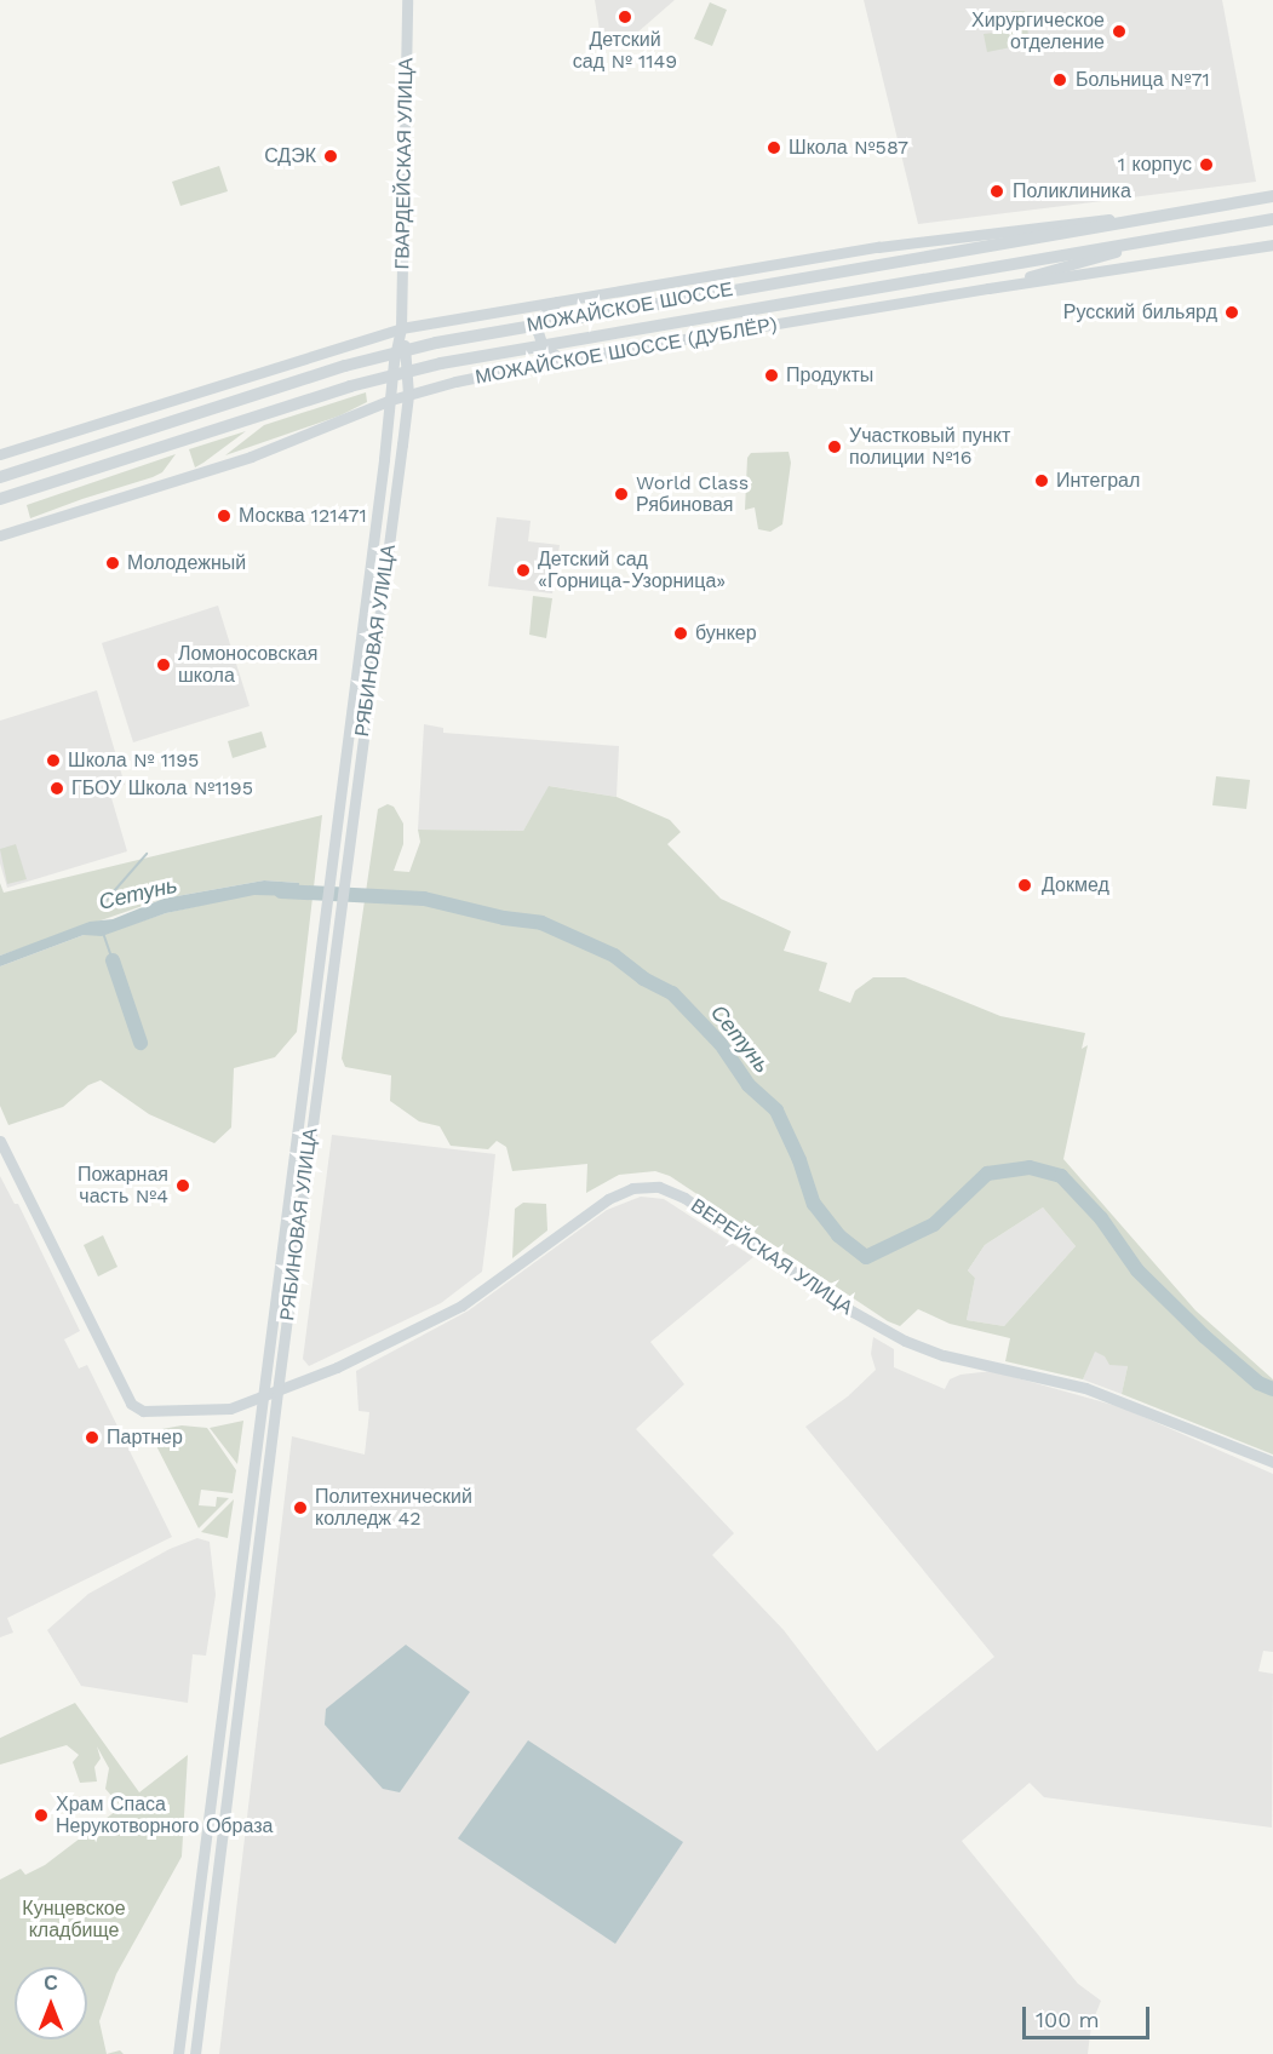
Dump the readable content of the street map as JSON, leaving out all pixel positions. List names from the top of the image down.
{
  "streets": {
    "main road": [
      "ГВАРДЕЙСКАЯ УЛИЦА",
      "МОЖАЙСКОЕ ШОССЕ",
      "МОЖАЙСКОЕ ШОССЕ (ДУБЛЁР)",
      "РЯБИНОВАЯ УЛИЦА",
      "ВЕРЕЙСКАЯ УЛИЦА"
    ]
  },
  "crossings": [
    ["ГВАРДЕЙСКАЯ УЛИЦА", "РЯБИНОВАЯ УЛИЦА"],
    ["МОЖАЙСКОЕ ШОССЕ (ДУБЛЁР)", "РЯБИНОВАЯ УЛИЦА"],
    ["РЯБИНОВАЯ УЛИЦА", "ВЕРЕЙСКАЯ УЛИЦА"]
  ],
  "water": ["Сетунь"],
  "parks": ["Кунцевское кладбище"],
  "places": [
    "Детский сад № 1149",
    "Хирургическое отделение",
    "Больница №71",
    "Школа №587",
    "СДЭК",
    "1 корпус",
    "Поликлиника",
    "Русский бильярд",
    "Продукты",
    "Участковый пункт полиции №16",
    "Интеграл",
    "World Class Рябиновая",
    "Москва 121471",
    "Молодежный",
    "Детский сад «Горница-Узорница»",
    "бункер",
    "Ломоносовская школа",
    "Школа № 1195",
    "ГБОУ Школа №1195",
    "Докмед",
    "Пожарная часть №4",
    "Партнер",
    "Политехнический колледж 42",
    "Храм Спаса Нерукотворного Образа"
  ],
  "scale_bar": "100 m",
  "north": "top"
}
